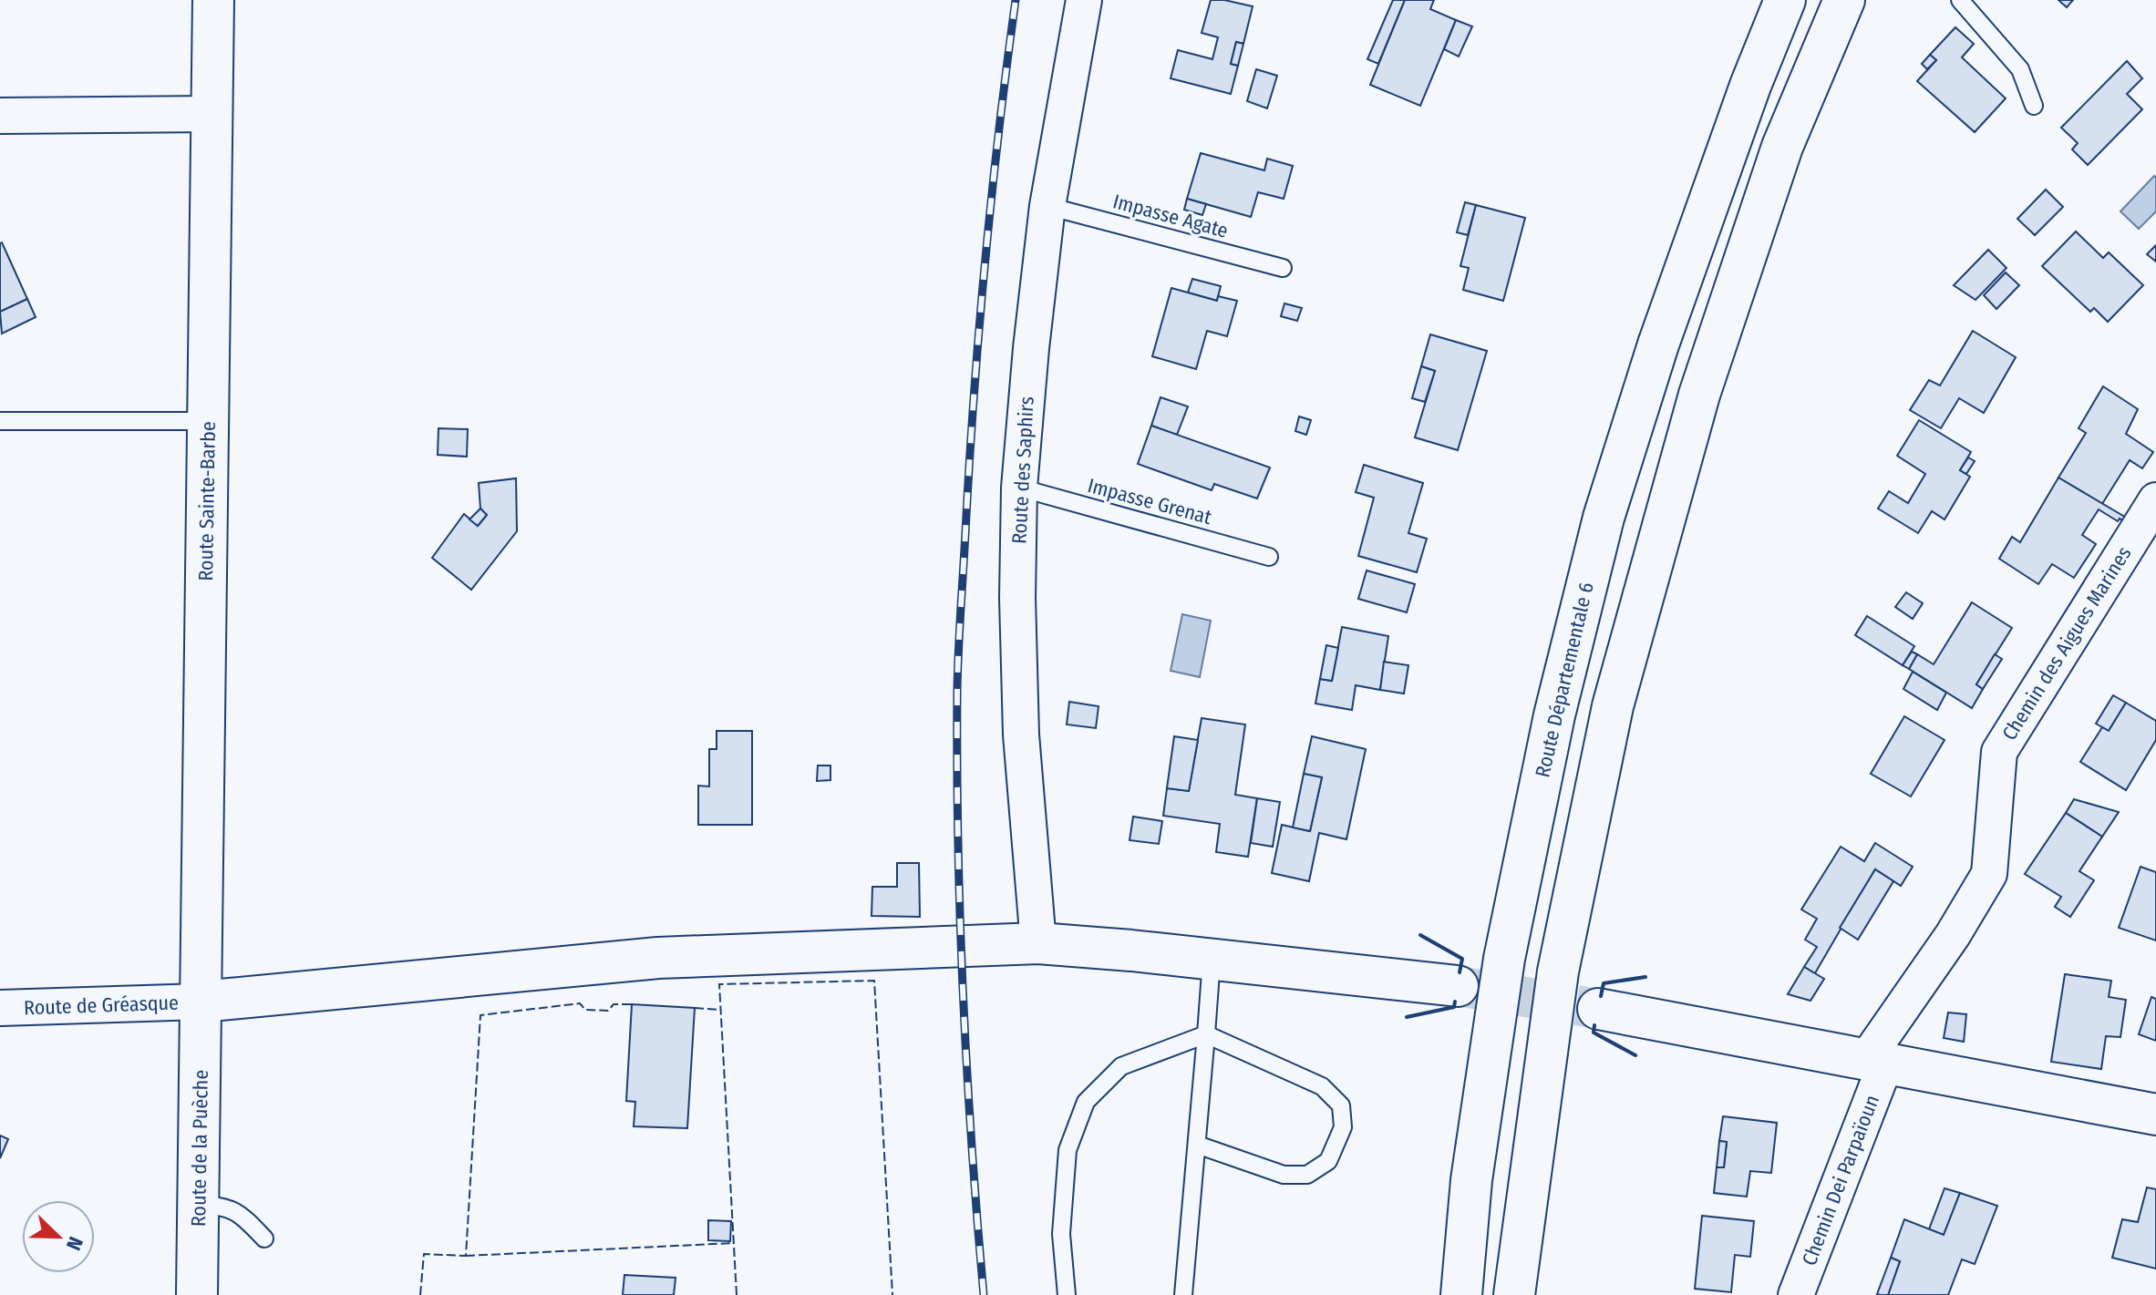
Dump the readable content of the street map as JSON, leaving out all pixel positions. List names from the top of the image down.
{
  "streets": {
    "main road": ["Route Sainte-Barbe", "Route Départementale 6", "Route de la Puèche"],
    "street": [
      "Route des Saphirs",
      "Chemin des Aigues Marines",
      "Route de Gréasque",
      "Chemin Dei Parpaïoun"
    ],
    "lane": ["Impasse Agate", "Impasse Grenat"]
  },
  "crossings": [
    ["Impasse Agate", "Route des Saphirs"],
    ["Route des Saphirs", "Impasse Grenat"],
    ["Route Sainte-Barbe", "Route de Gréasque"],
    ["Route Sainte-Barbe", "Route de la Puèche"],
    ["Chemin des Aigues Marines", "Chemin Dei Parpaïoun"],
    ["Route de Gréasque", "Route de la Puèche"]
  ],
  "north": "bottom right"
}
